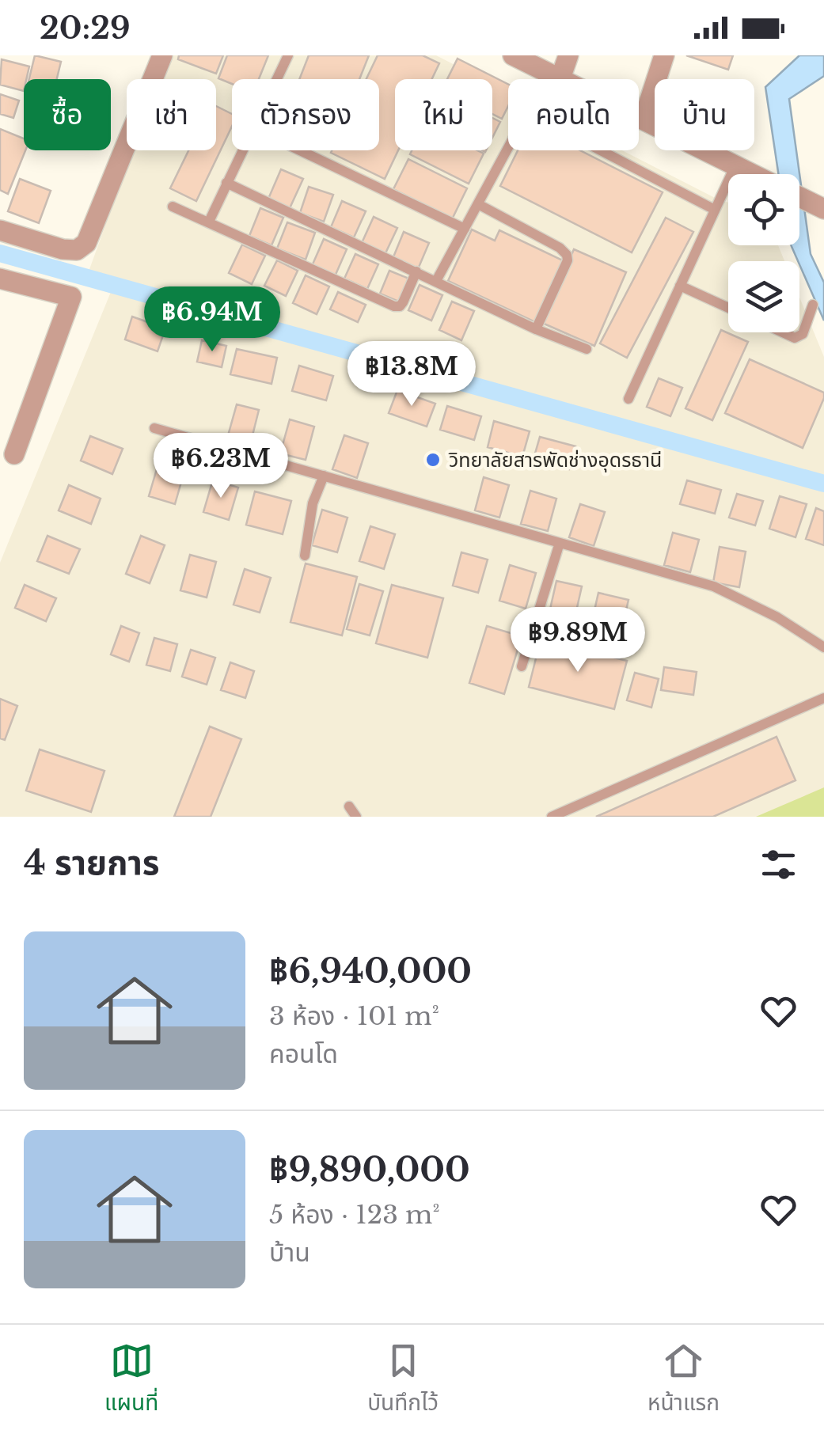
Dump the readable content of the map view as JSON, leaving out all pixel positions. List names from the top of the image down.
{
  "places": ["วิทยาลัยสารพัดช่างอุดรธานี"],
  "page": {
    "status": "20:29",
    "chip": [
      "ซื้อ",
      "เช่า",
      "ตัวกรอง",
      "ใหม่",
      "คอนโด",
      "บ้าน"
    ],
    "price": [
      "฿6.94M",
      "฿13.8M",
      "฿6.23M",
      "฿9.89M"
    ],
    "heading": "4 รายการ",
    "list": [
      {
        "name": "฿6,940,000",
        "note": "3 ห้อง · 101 m² · คอนโด"
      },
      {
        "name": "฿9,890,000",
        "note": "5 ห้อง · 123 m² · บ้าน"
      }
    ],
    "tabs": ["แผนที่", "บันทึกไว้", "หน้าแรก"]
  }
}
